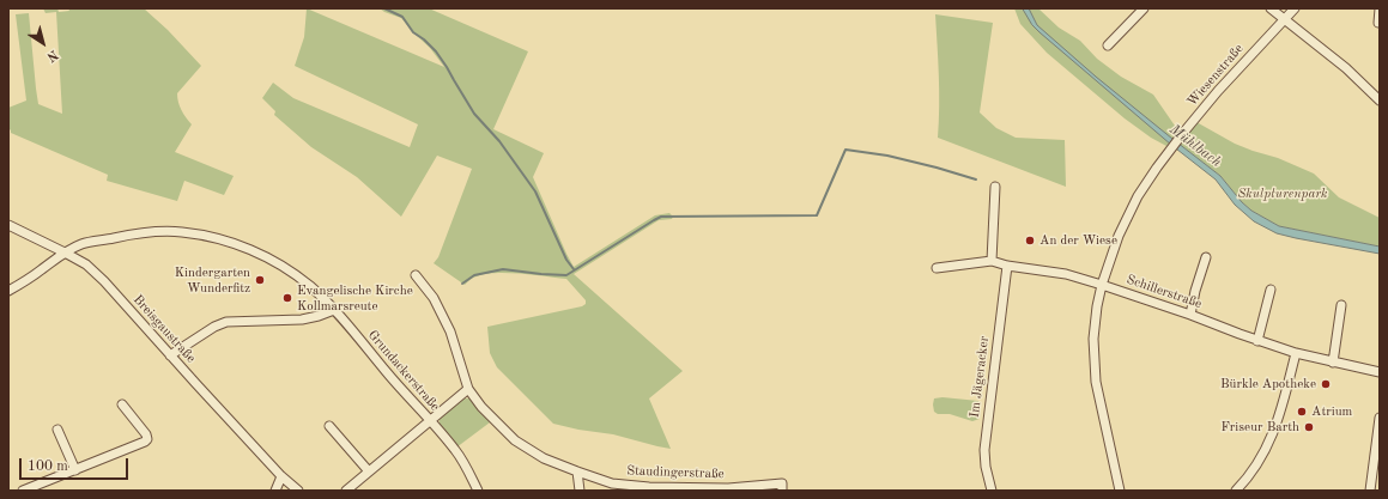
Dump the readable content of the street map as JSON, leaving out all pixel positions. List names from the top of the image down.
{
  "streets": {
    "street": [
      "Wiesenstraße",
      "Schillerstraße",
      "Breisgaustraße",
      "Grundackerstraße",
      "Im Jägeracker",
      "Staudingerstraße"
    ]
  },
  "crossings": [
    ["Wiesenstraße", "Schillerstraße"],
    ["Schillerstraße", "Im Jägeracker"],
    ["Breisgaustraße", "Grundackerstraße"]
  ],
  "water": ["Mühlbach"],
  "parks": ["Skulpturenpark"],
  "places": [
    "An der Wiese",
    "Kindergarten Wunderfitz",
    "Evangelische Kirche Kollmarsreute",
    "Bürkle Apotheke",
    "Atrium",
    "Friseur Barth"
  ],
  "scale_bar": "100 m",
  "north": "bottom right"
}
